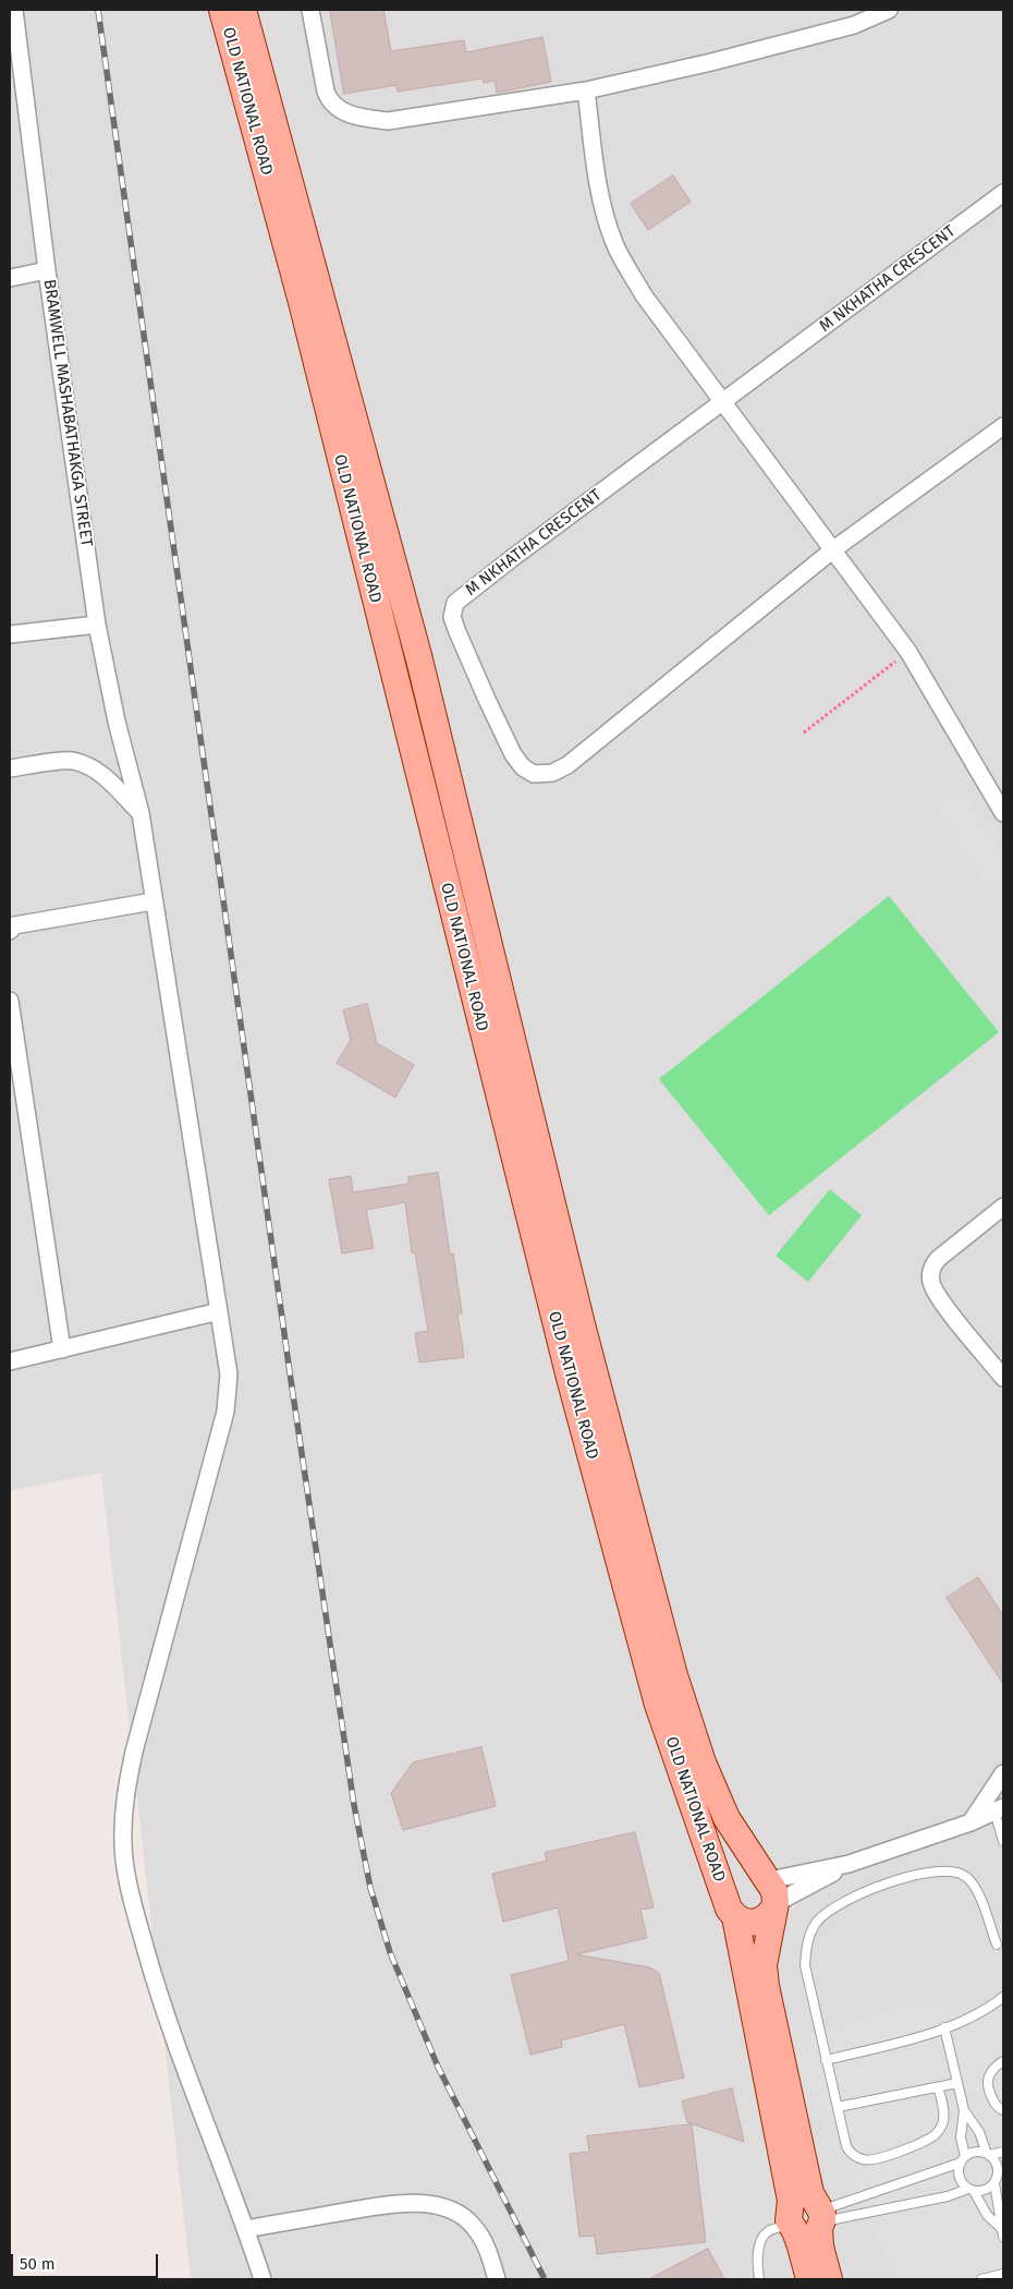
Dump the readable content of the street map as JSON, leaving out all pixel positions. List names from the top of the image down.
{
  "streets": {
    "main road": ["OLD NATIONAL ROAD"],
    "street": ["M NKHATHA CRESCENT", "BRAMWELL MASHABATHAKGA STREET"]
  },
  "scale_bar": "50 m"
}
